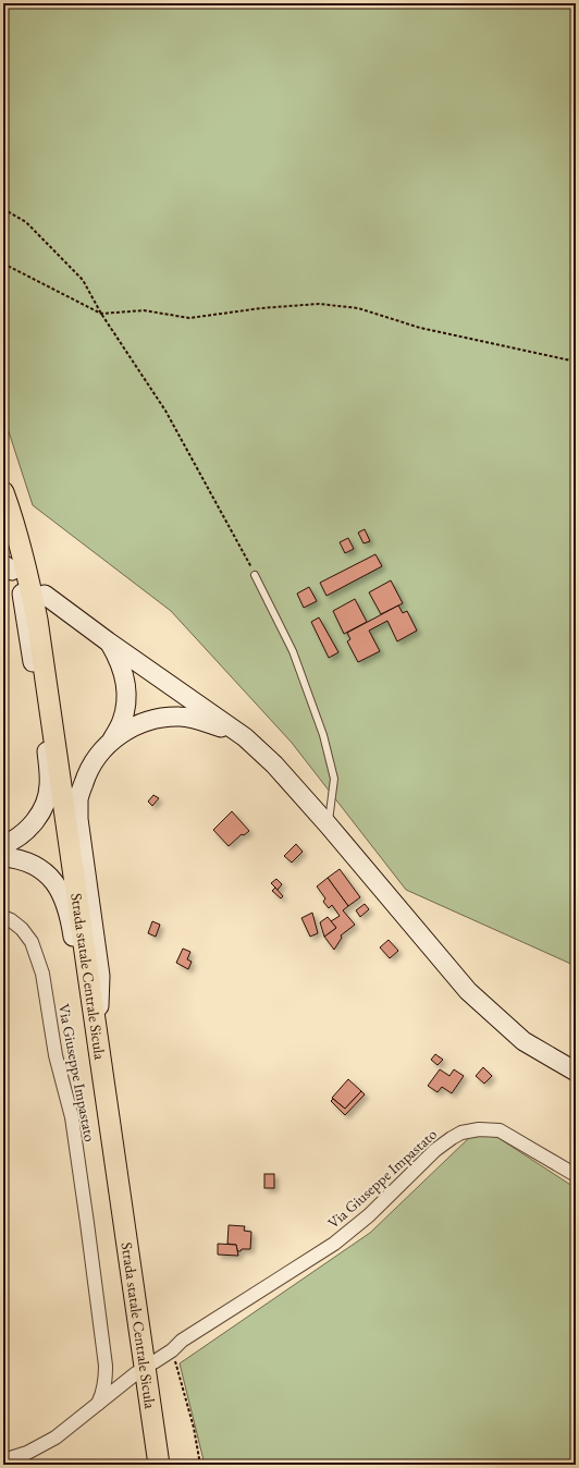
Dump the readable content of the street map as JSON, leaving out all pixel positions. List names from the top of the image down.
{
  "streets": {
    "main road": ["Strada statale Centrale Sicula"],
    "street": ["Via Giuseppe Impastato"]
  }
}
